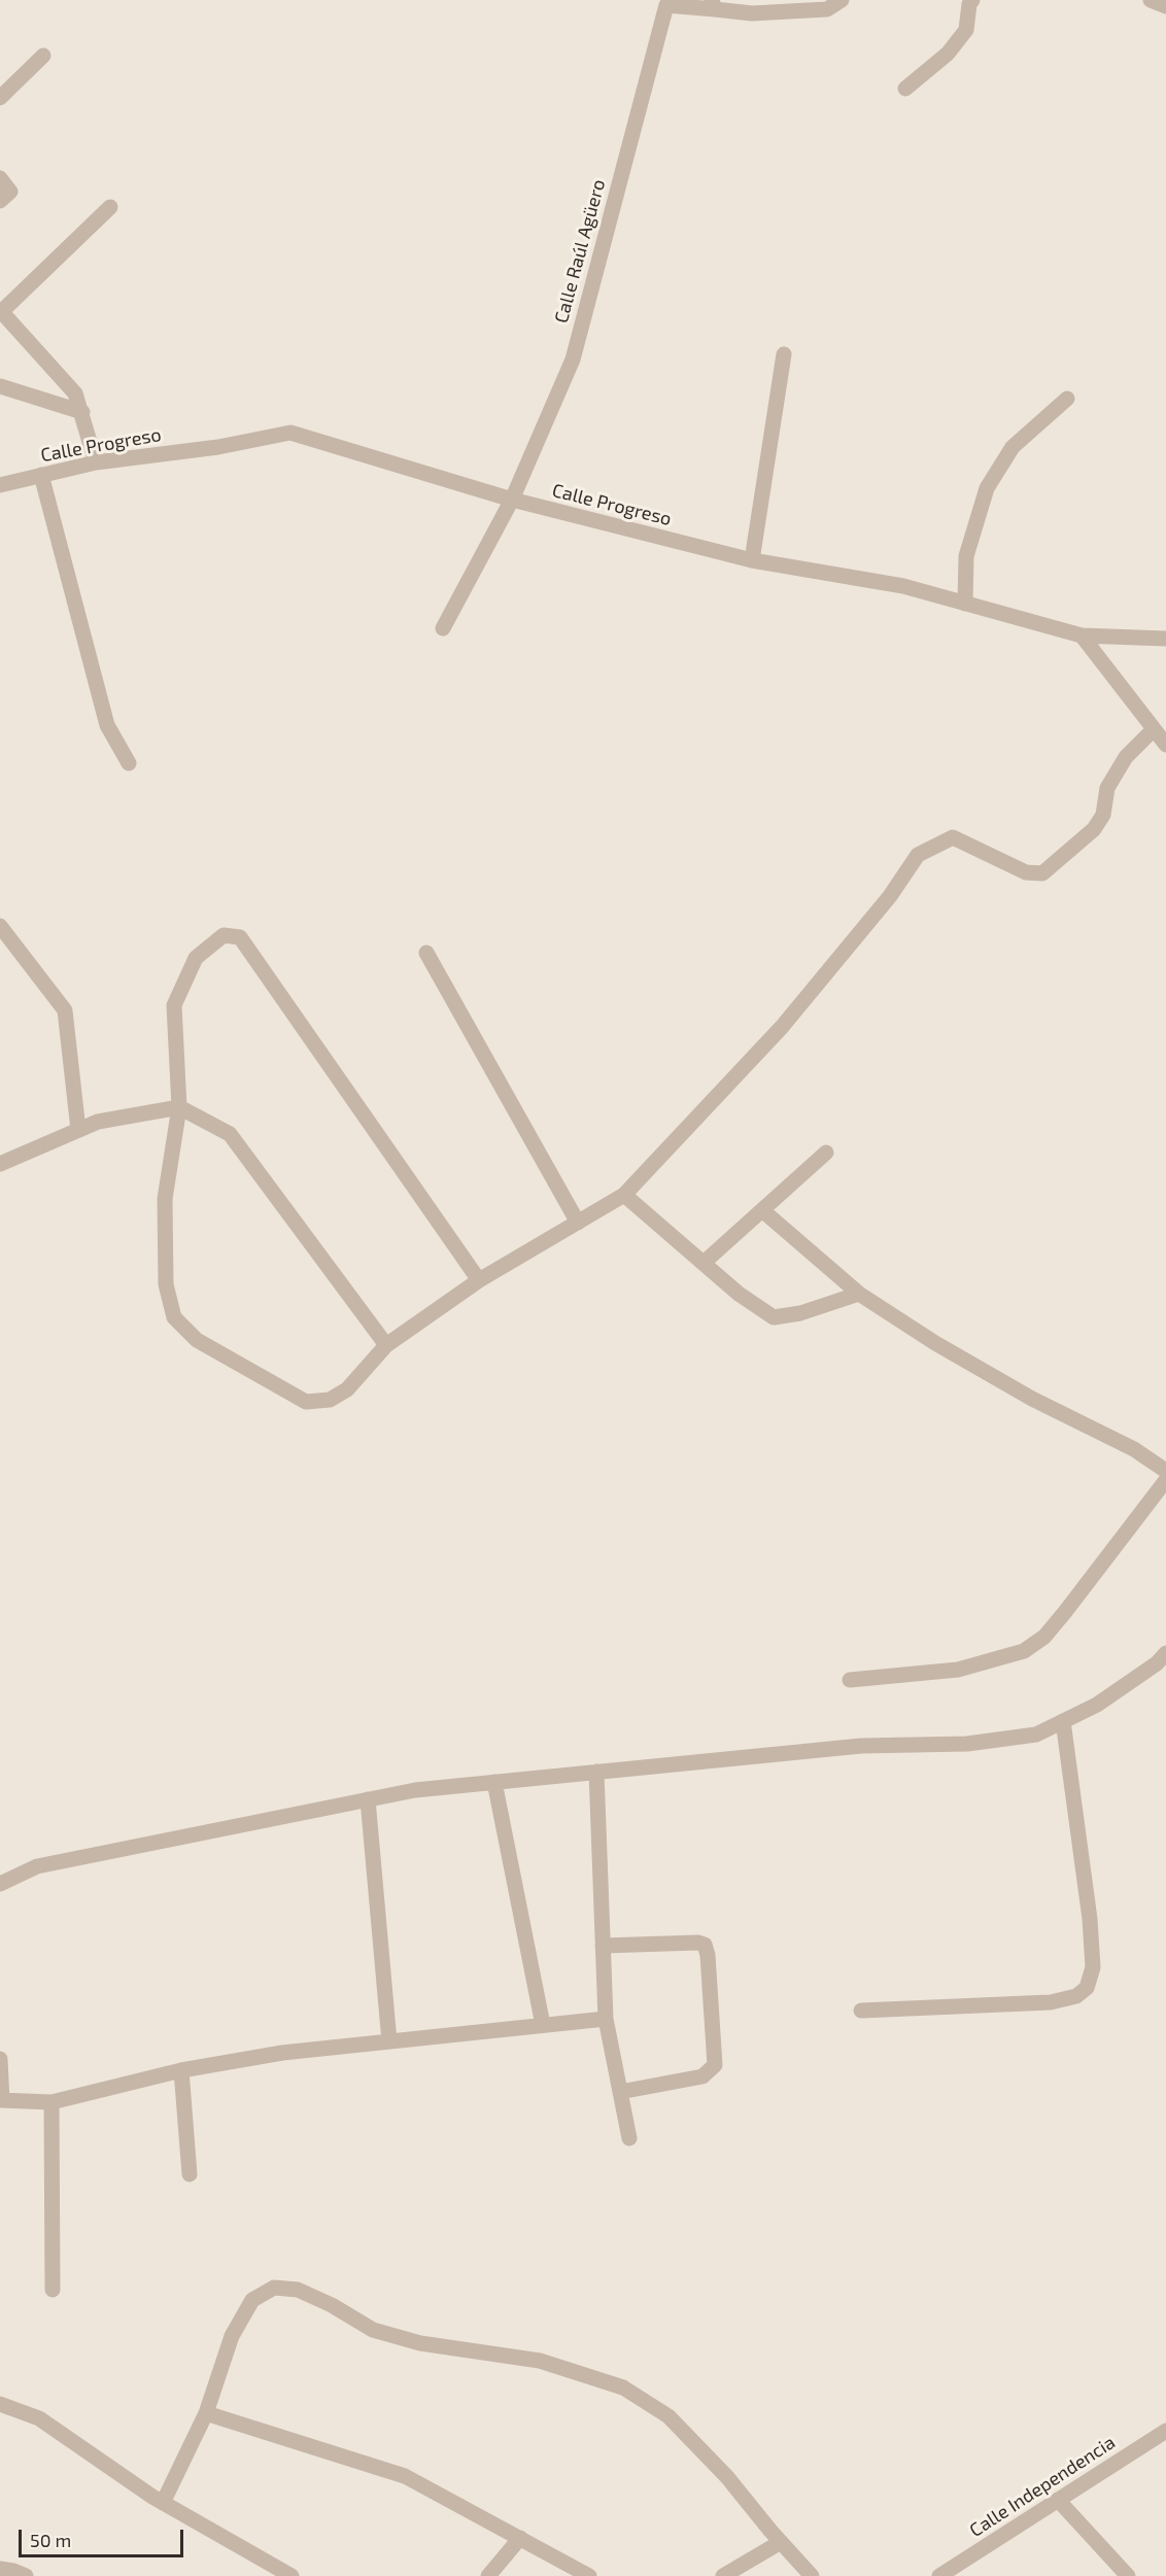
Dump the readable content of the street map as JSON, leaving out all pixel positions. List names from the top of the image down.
{
  "streets": {
    "street": ["Calle Raúl Agüero", "Calle Progreso", "Calle Independencia"]
  },
  "crossings": [
    ["Calle Raúl Agüero", "Calle Progreso"]
  ],
  "scale_bar": "50 m"
}
